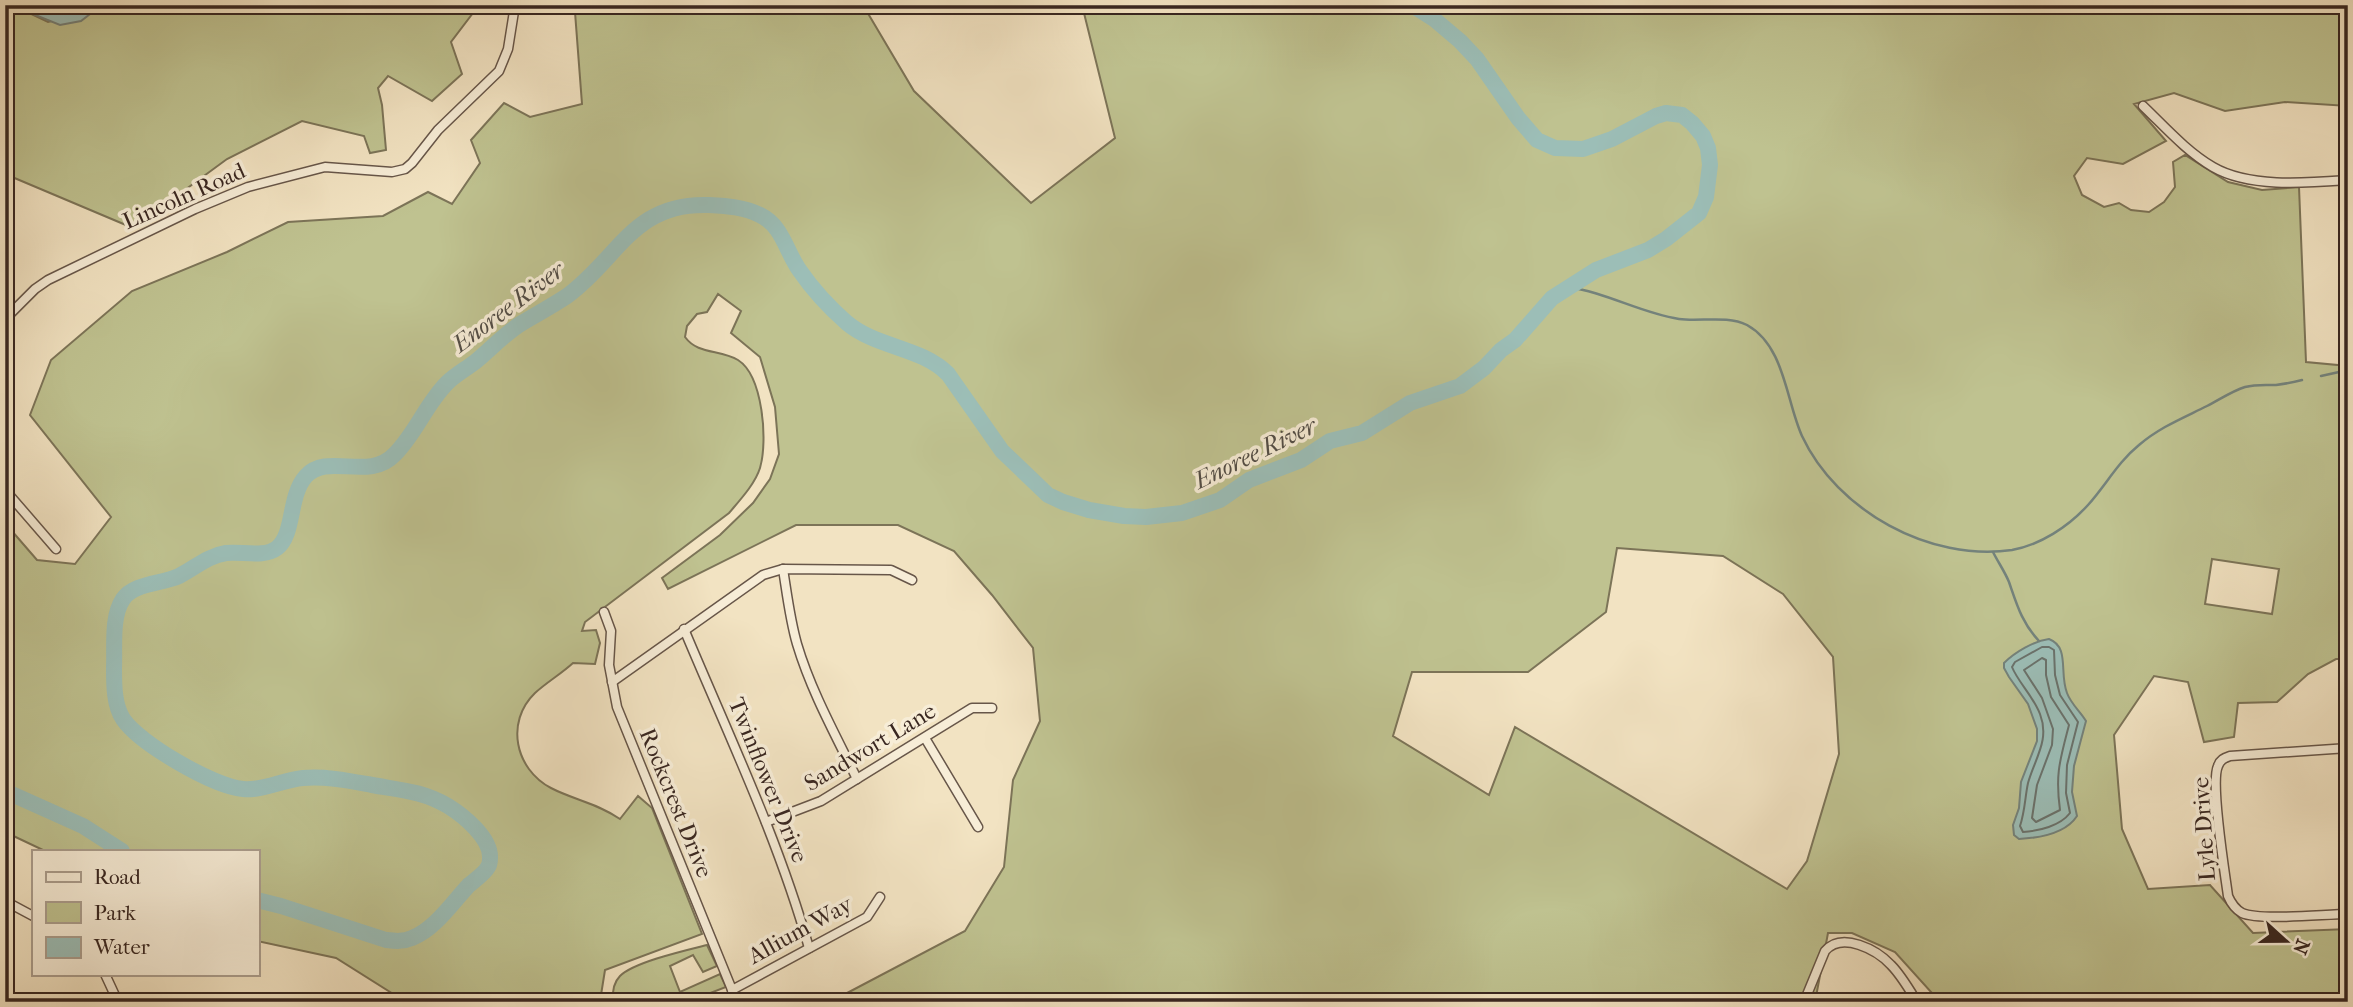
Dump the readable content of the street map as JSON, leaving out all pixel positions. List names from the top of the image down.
{
  "streets": {
    "street": [
      "Lincoln Road",
      "Sandwort Lane",
      "Twinflower Drive",
      "Rockcrest Drive",
      "Lyle Drive",
      "Allium Way"
    ]
  },
  "crossings": [
    ["Sandwort Lane", "Twinflower Drive"],
    ["Twinflower Drive", "Allium Way"],
    ["Rockcrest Drive", "Allium Way"]
  ],
  "water": ["Enoree River"],
  "legend": ["Road", "Park", "Water"],
  "north": "right"
}
